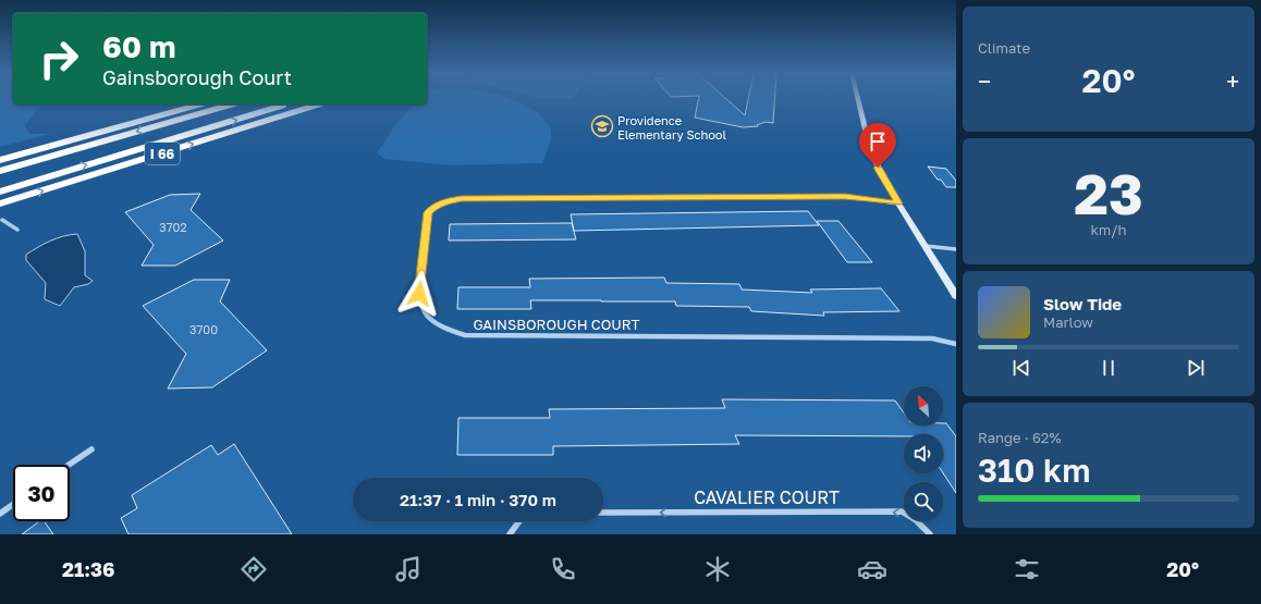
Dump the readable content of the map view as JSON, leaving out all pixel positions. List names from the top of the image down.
{
  "streets": {
    "highway": ["I 66"],
    "street": ["GAINSBOROUGH COURT", "CAVALIER COURT"]
  },
  "one_way": ["CAVALIER COURT"],
  "places": {
    "school or university": ["Providence Elementary School"]
  },
  "house_numbers": ["3702", "3700"],
  "north": "top left",
  "page": {
    "tile": [
      "Climate",
      ["23", "km/h"],
      ["Range · 62%", "310 km"]
    ],
    "turn": ["60 m", "Gainsborough Court"],
    "heat": ["−", "20°", "+"],
    "song": ["Slow Tide", "Marlow"],
    "limit": "30",
    "trip": "21:37 · 1 min · 370 m",
    "tabs": ["21:36", "20°"]
  }
}
